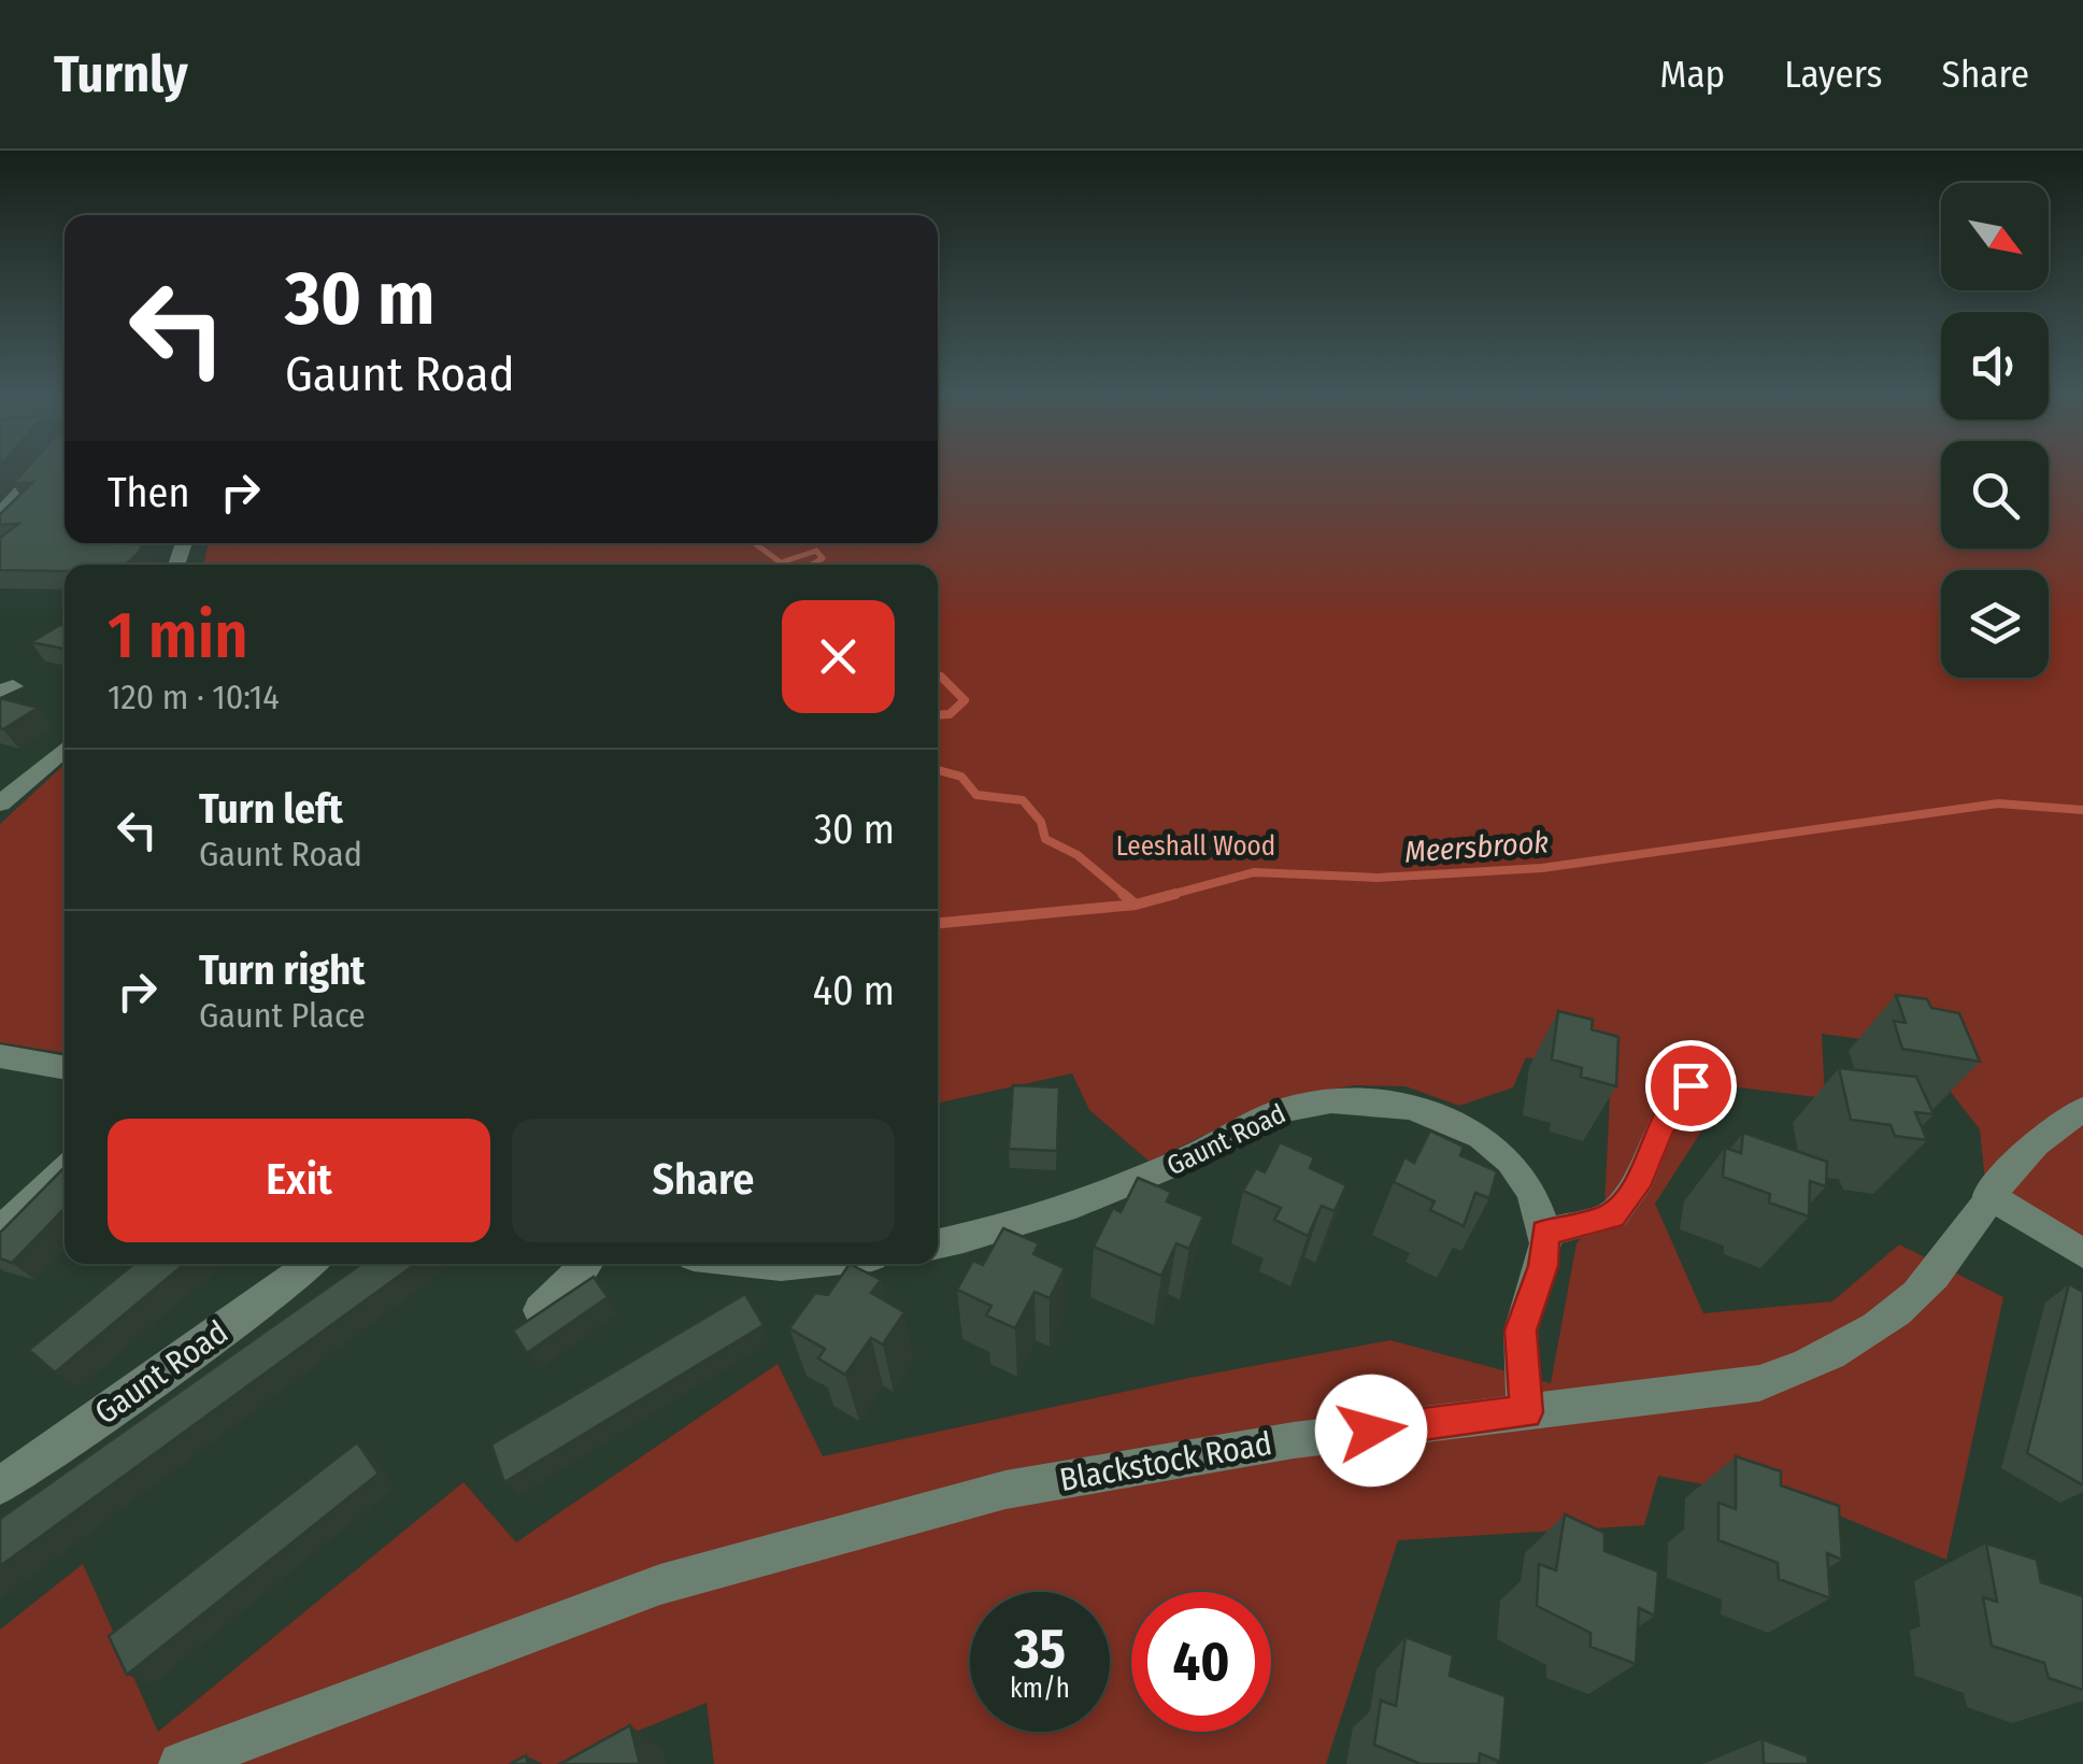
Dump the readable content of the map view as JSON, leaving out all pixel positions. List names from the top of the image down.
{
  "streets": {
    "street": ["Gaunt Road", "Blackstock Road"]
  },
  "water": ["Meersbrook"],
  "parks": ["Leeshall Wood"],
  "north": "bottom right",
  "page": {
    "header": "Turnly",
    "nav": ["Map", "Layers", "Share"],
    "turn": ["30 m", "Gaunt Road"],
    "then": "Then",
    "heading": ["1 min", "120 m · 10:14"],
    "list": [
      {
        "name": "Turn left",
        "note": "Gaunt Road",
        "value": "30 m"
      },
      {
        "name": "Turn right",
        "note": "Gaunt Place",
        "value": "40 m"
      }
    ],
    "buttons": ["Exit", "Share"],
    "speed": "35 km/h",
    "limit": "40"
  }
}
